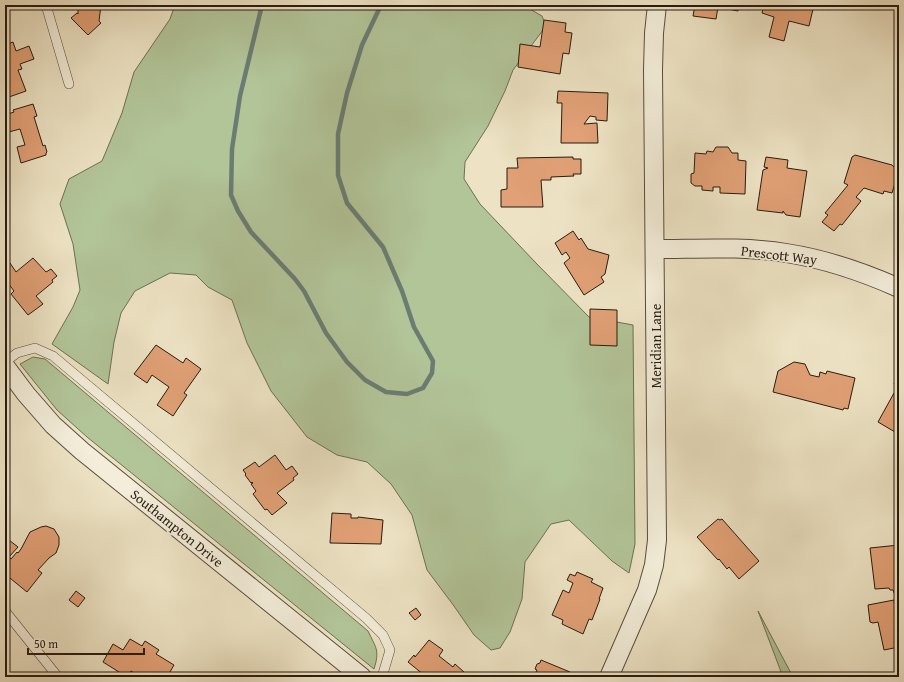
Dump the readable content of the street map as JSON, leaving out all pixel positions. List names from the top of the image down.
{
  "streets": {
    "street": ["Prescott Way", "Meridian Lane", "Southampton Drive"]
  },
  "crossings": [
    ["Prescott Way", "Meridian Lane"]
  ],
  "scale_bar": "50 m"
}
